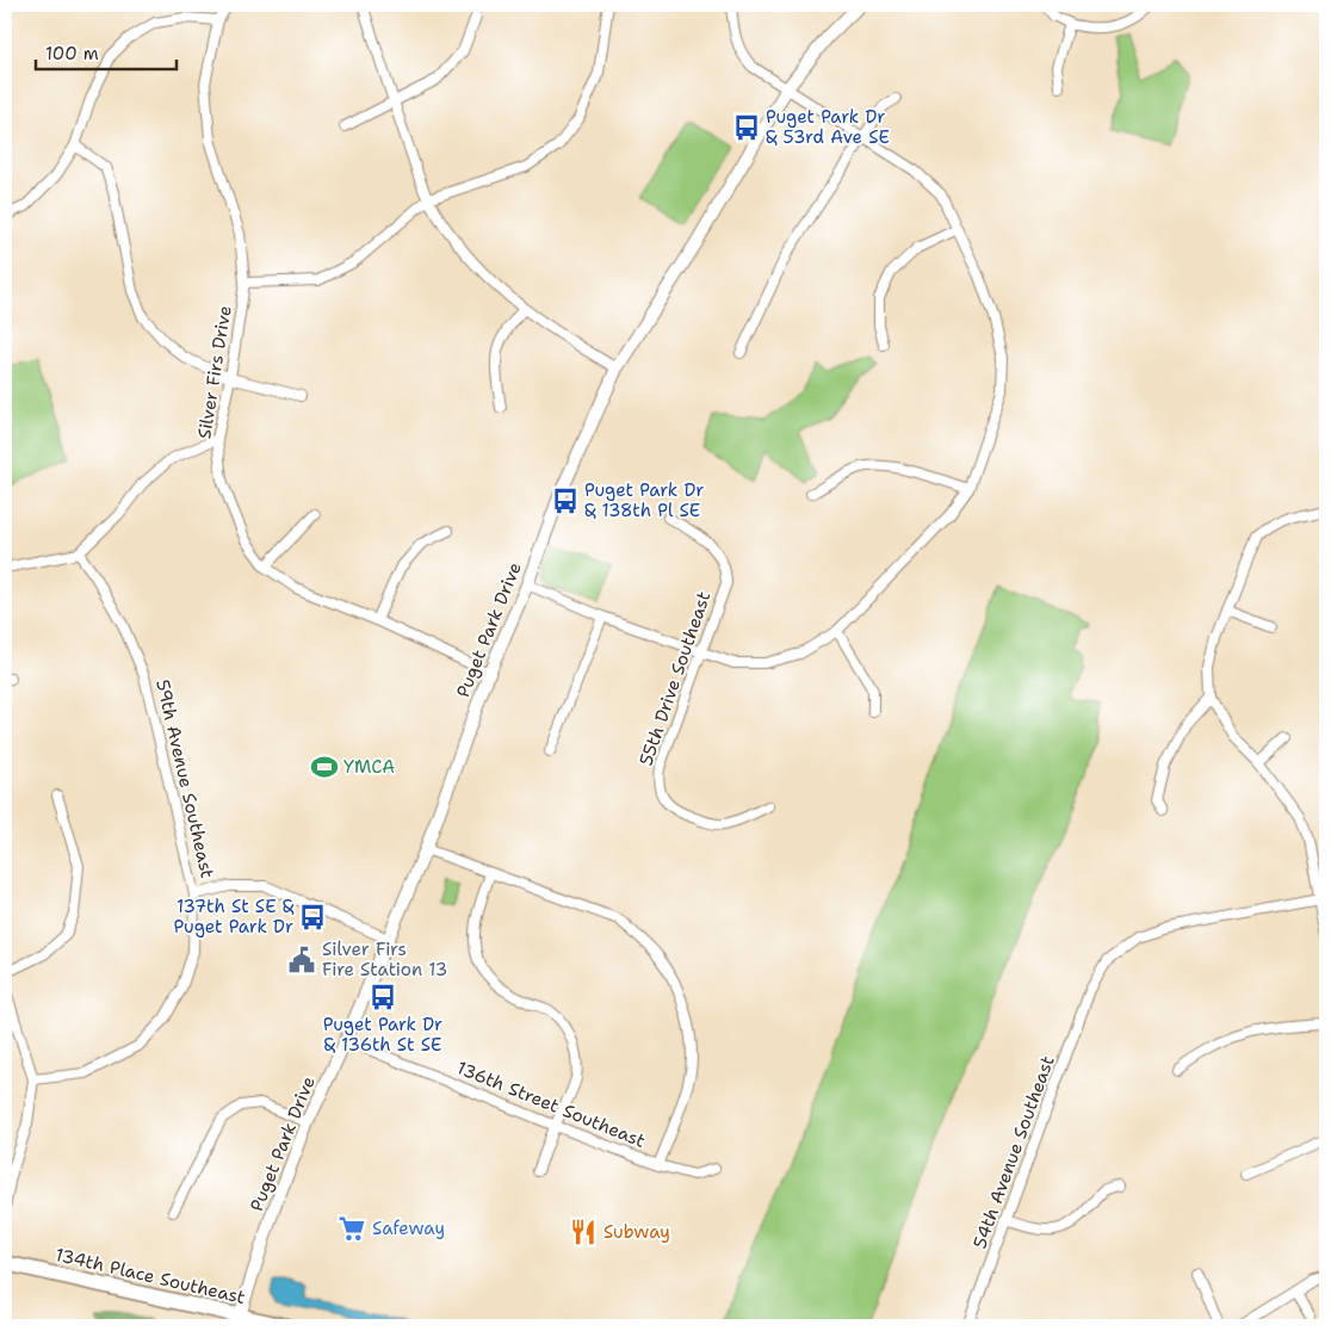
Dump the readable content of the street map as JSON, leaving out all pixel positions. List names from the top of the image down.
{
  "streets": {
    "main road": ["134th Place Southeast"],
    "street": [
      "Silver Firs Drive",
      "Puget Park Drive",
      "55th Drive Southeast",
      "59th Avenue Southeast",
      "136th Street Southeast",
      "54th Avenue Southeast"
    ]
  },
  "crossings": [
    ["Silver Firs Drive", "Puget Park Drive"],
    ["Puget Park Drive", "136th Street Southeast"],
    ["Puget Park Drive", "134th Place Southeast"]
  ],
  "places": {
    "bus stop": [
      "Puget Park Dr & 53rd Ave SE",
      "Puget Park Dr & 138th Pl SE",
      "137th St SE & Puget Park Dr",
      "Puget Park Dr & 136th St SE"
    ],
    "sports": ["YMCA"],
    "public building": ["Silver Firs Fire Station 13"],
    "supermarket": ["Safeway"],
    "restaurant": ["Subway"]
  },
  "scale_bar": "100 m"
}
